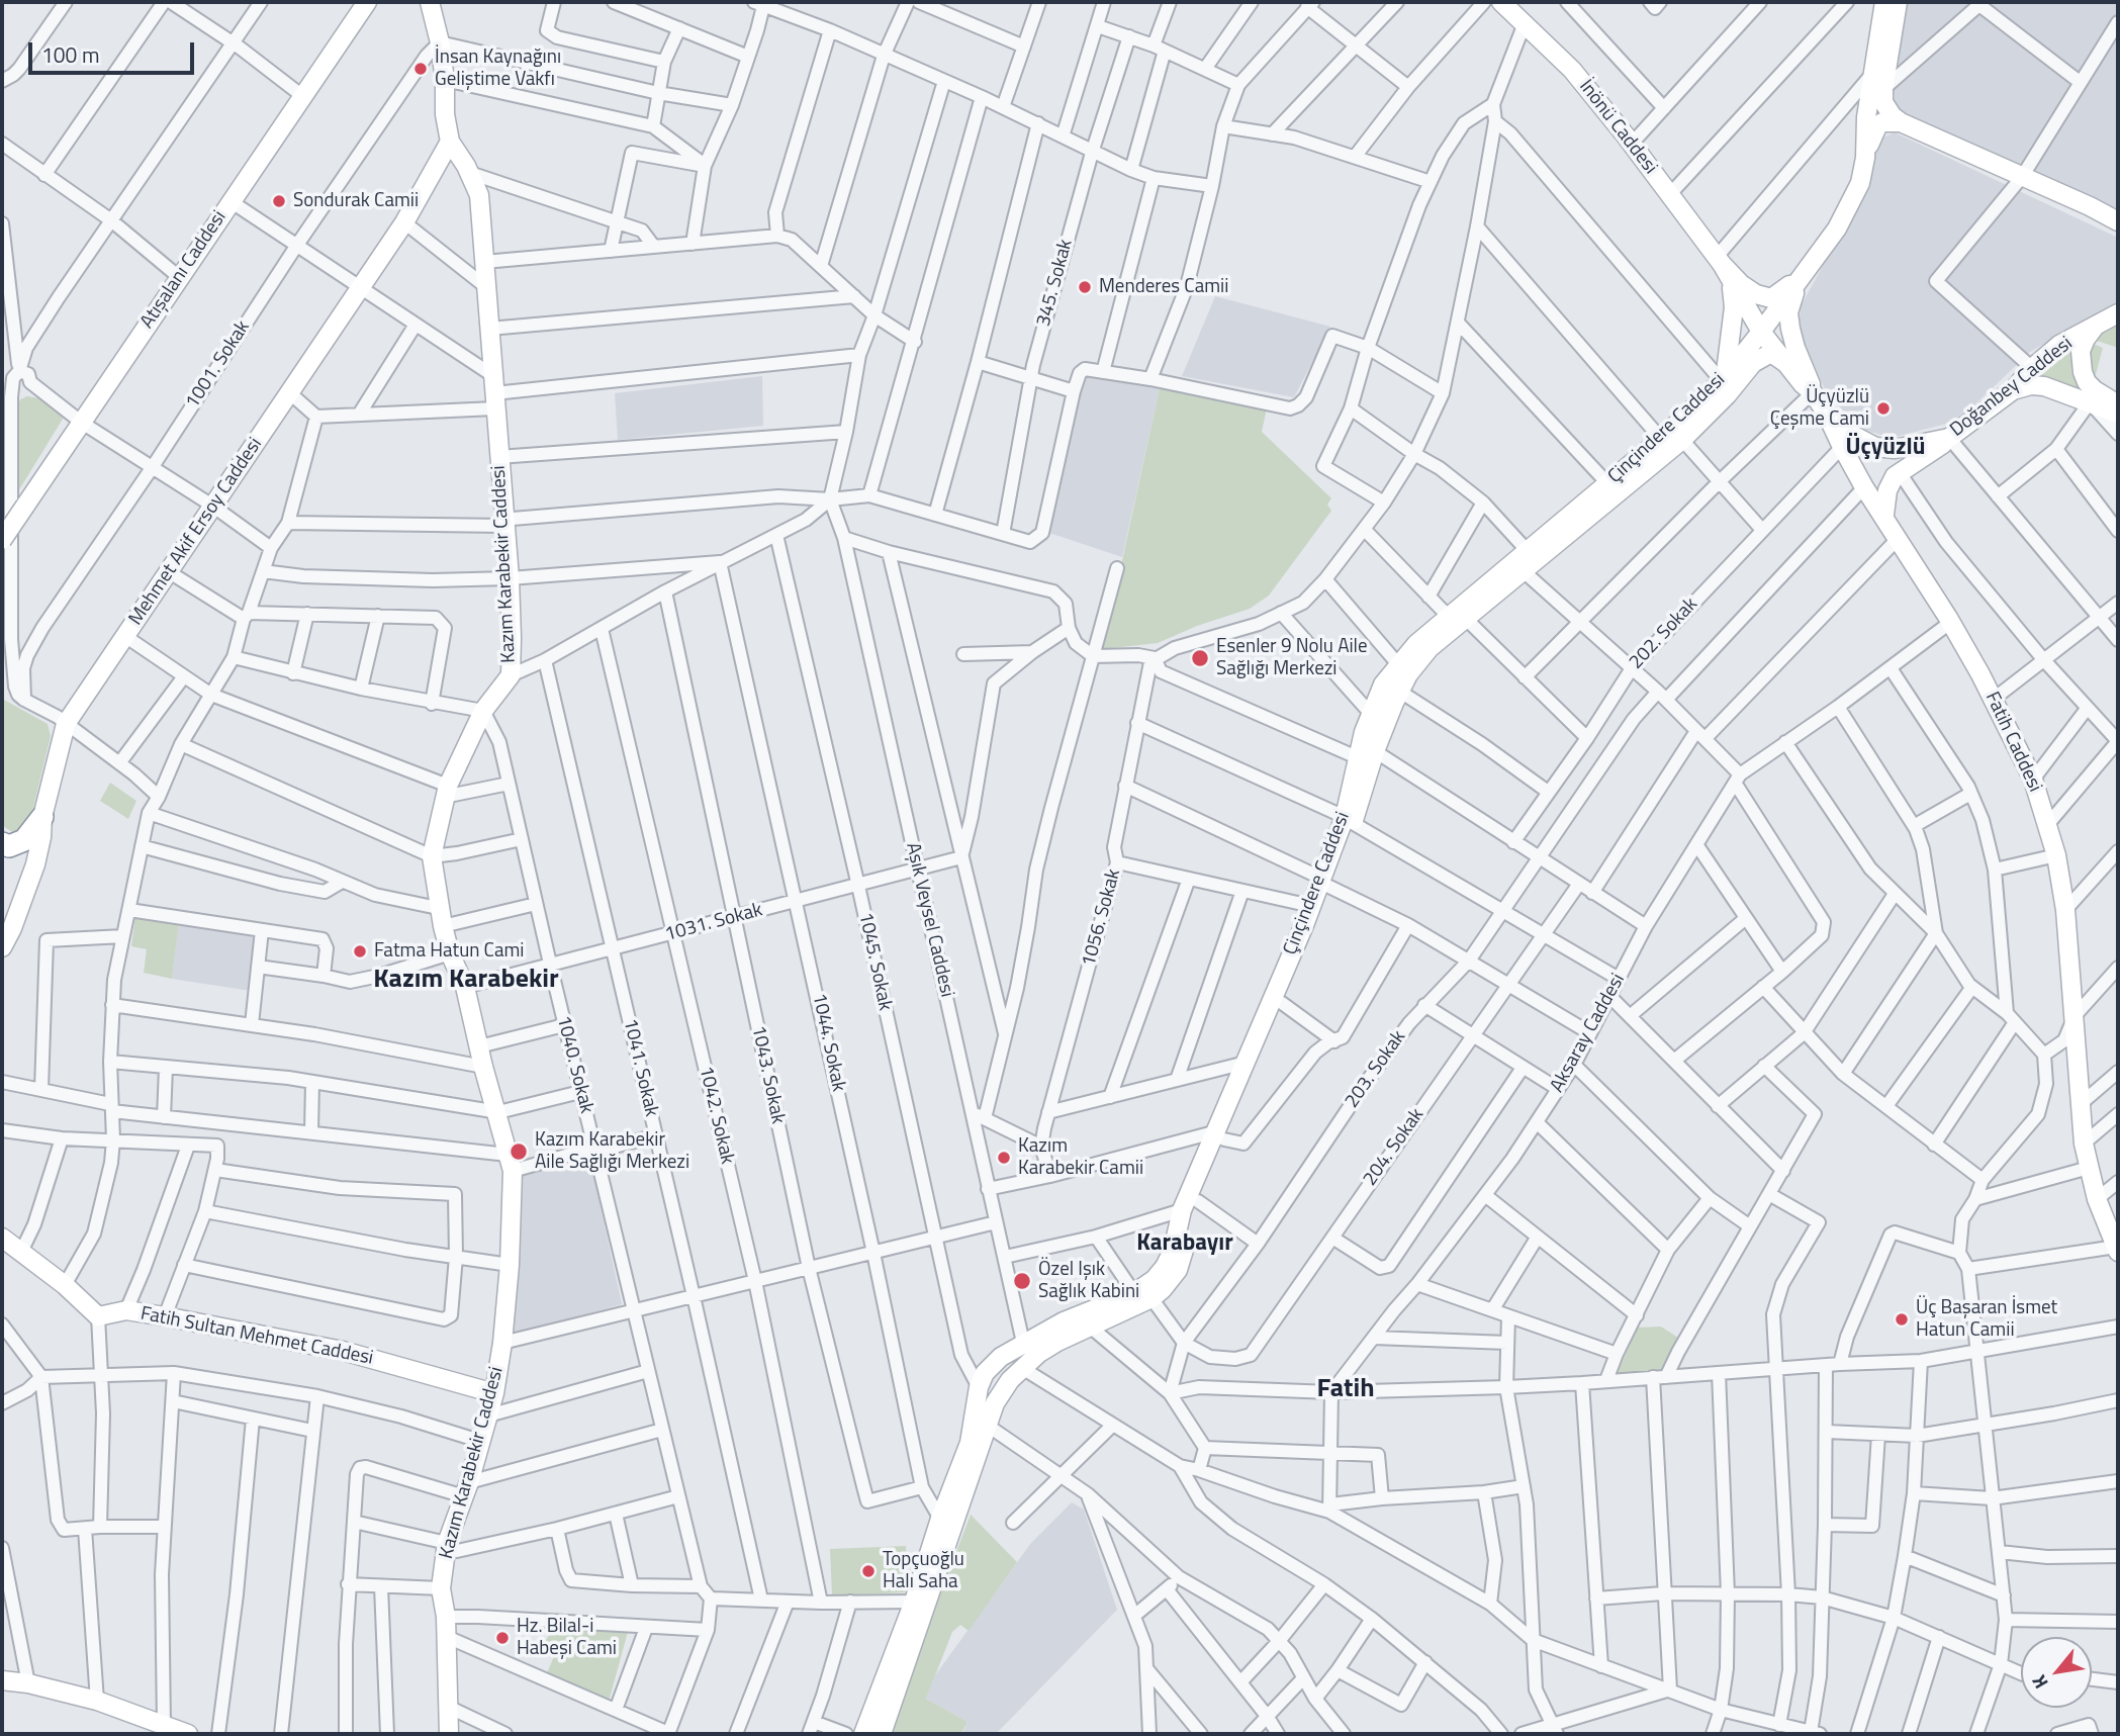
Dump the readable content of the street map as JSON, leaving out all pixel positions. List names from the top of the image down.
{
  "streets": {
    "main road": [
      "İnönü Caddesi",
      "Atışalanı Caddesi",
      "Doğanbey Caddesi",
      "Çinçindere Caddesi",
      "Mehmet Akif Ersoy Caddesi",
      "Kazım Karabekir Caddesi",
      "Fatih Caddesi",
      "Fatih Sultan Mehmet Caddesi"
    ],
    "street": [
      "345. Sokak",
      "1001. Sokak",
      "202. Sokak",
      "1056. Sokak",
      "Aşık Veysel Caddesi",
      "1031. Sokak",
      "1045. Sokak",
      "Aksaray Caddesi",
      "1044. Sokak",
      "1040. Sokak",
      "1041. Sokak",
      "203. Sokak",
      "1043. Sokak",
      "1042. Sokak",
      "204. Sokak"
    ]
  },
  "crossings": [
    ["İnönü Caddesi", "Fatih Caddesi"],
    ["1001. Sokak", "Kazım Karabekir Caddesi"],
    ["Doğanbey Caddesi", "Fatih Caddesi"],
    ["Çinçindere Caddesi", "Fatih Caddesi"],
    ["Çinçindere Caddesi", "Aşık Veysel Caddesi"],
    ["Çinçindere Caddesi", "1045. Sokak"],
    ["Çinçindere Caddesi", "1044. Sokak"],
    ["Mehmet Akif Ersoy Caddesi", "Kazım Karabekir Caddesi"],
    ["Kazım Karabekir Caddesi", "1031. Sokak"],
    ["Kazım Karabekir Caddesi", "1040. Sokak"],
    ["Kazım Karabekir Caddesi", "Fatih Sultan Mehmet Caddesi"],
    ["202. Sokak", "Fatih Caddesi"],
    ["Fatih Caddesi", "Aksaray Caddesi"],
    ["Fatih Caddesi", "203. Sokak"],
    ["Aşık Veysel Caddesi", "1031. Sokak"],
    ["1031. Sokak", "1045. Sokak"],
    ["1031. Sokak", "1044. Sokak"],
    ["1031. Sokak", "1040. Sokak"],
    ["1031. Sokak", "1041. Sokak"],
    ["1031. Sokak", "1043. Sokak"],
    ["1031. Sokak", "1042. Sokak"],
    ["1044. Sokak", "1043. Sokak"],
    ["203. Sokak", "204. Sokak"]
  ],
  "districts": [
    "Üçyüzlü",
    "Kazım Karabekir",
    "Karabayır",
    "Fatih"
  ],
  "places": [
    "İnsan Kaynağını Geliştime Vakfı",
    "Sondurak Camii",
    "Menderes Camii",
    "Üçyüzlü Çeşme Cami",
    "Esenler 9 Nolu Aile Sağlığı Merkezi",
    "Fatma Hatun Cami",
    "Kazım Karabekir Aile Sağlığı Merkezi",
    "Kazım Karabekir Camii",
    "Özel Işık Sağlık Kabini",
    "Üç Başaran İsmet Hatun Camii",
    "Topçuoğlu Halı Saha",
    "Hz. Bilal-i Habeşi Cami"
  ],
  "scale_bar": "100 m",
  "north": "bottom left"
}
